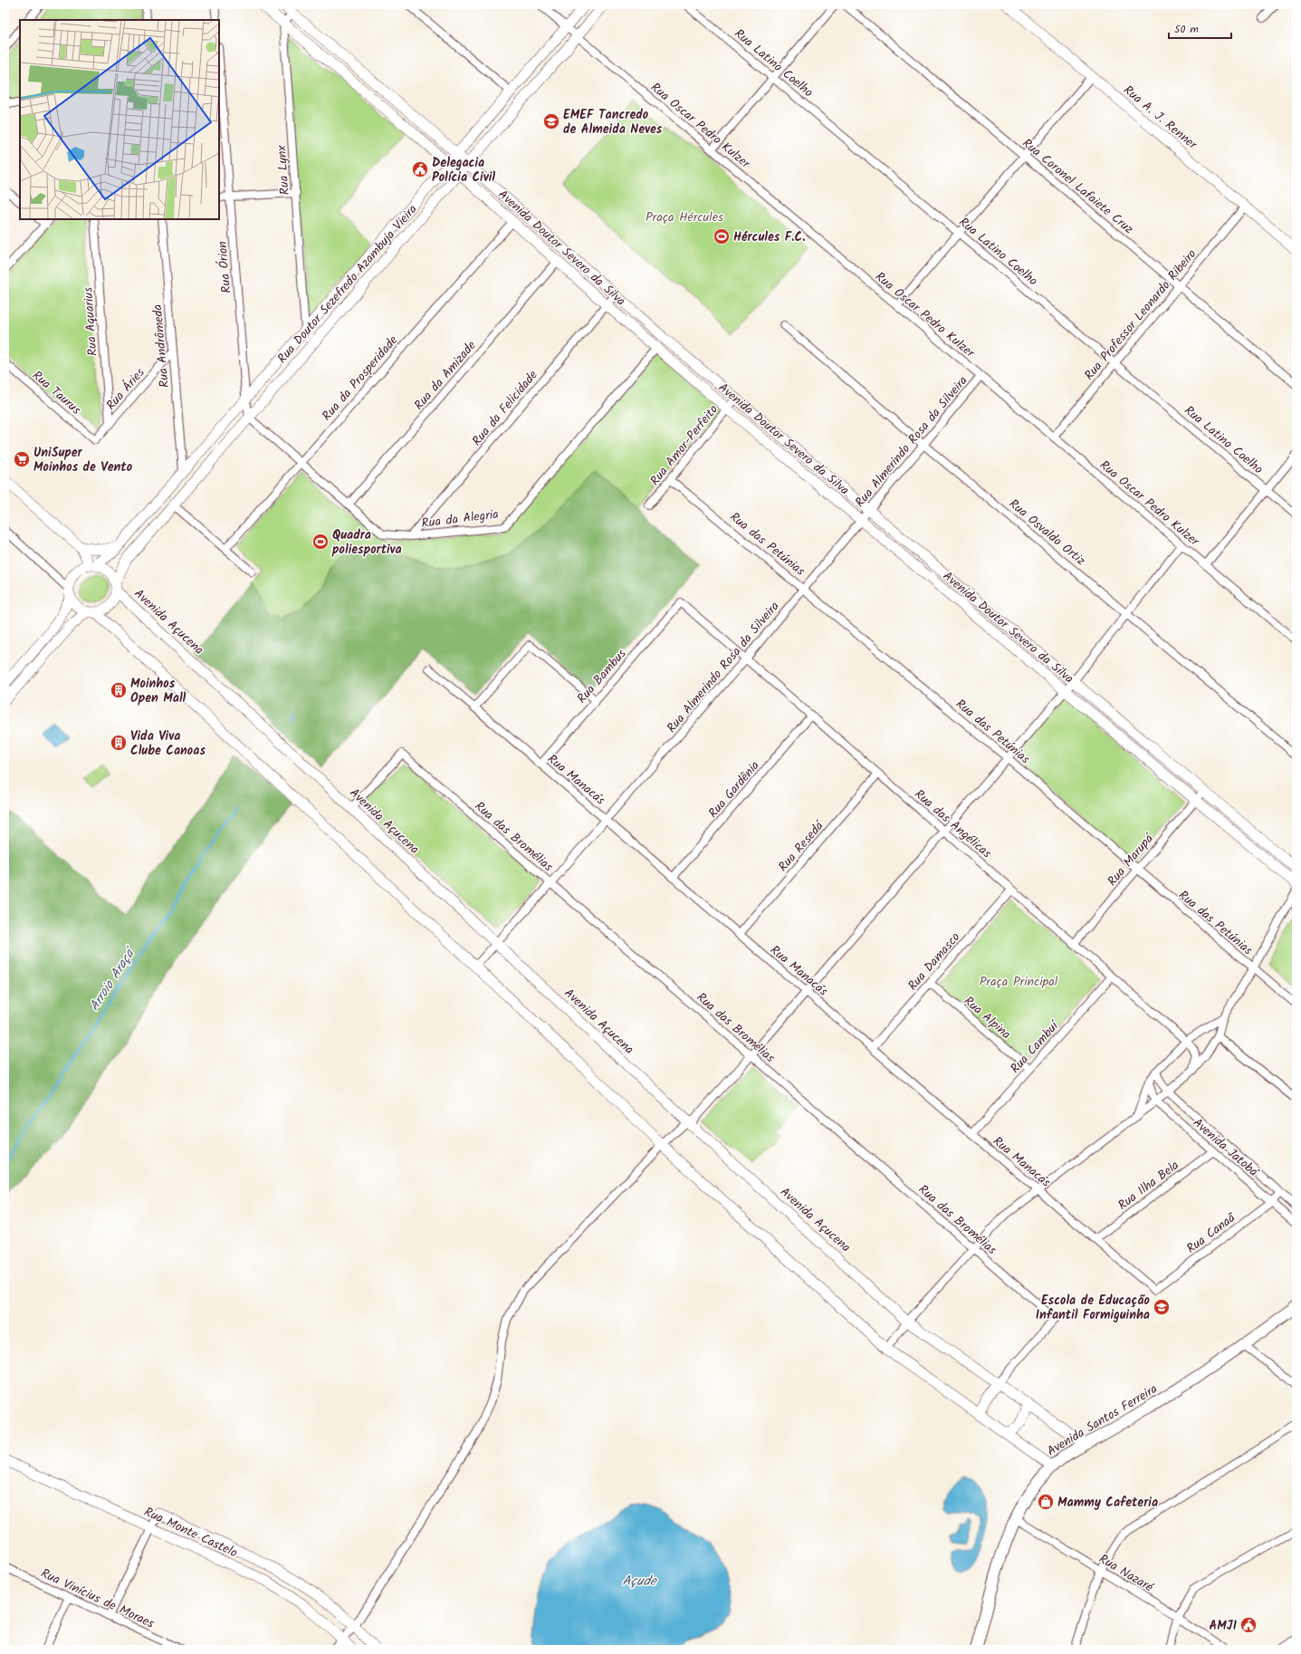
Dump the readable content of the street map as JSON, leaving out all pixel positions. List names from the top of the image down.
{
  "streets": {
    "main road": [
      "Rua A. J. Renner",
      "Avenida Doutor Severo da Silva",
      "Rua Doutor Sezefredo Azambuja Vieira",
      "Avenida Açucena",
      "Avenida Santos Ferreira",
      "Rua Monte Castelo"
    ],
    "street": [
      "Rua Latino Coelho",
      "Rua Oscar Pedro Kulzer",
      "Rua Lynx",
      "Rua Coronel Lafaiete Cruz",
      "Rua Órion",
      "Rua Professor Leonardo Ribeiro",
      "Rua Aquarius",
      "Rua Andrômeda",
      "Rua da Amizade",
      "Rua da Prosperidade",
      "Rua Áries",
      "Rua Taurus",
      "Rua da Felicidade",
      "Rua Almerindo Rosa da Silveira",
      "Rua Amor-Perfeito",
      "Rua da Alegria",
      "Rua Osvaldo Ortiz",
      "Rua das Petúnias",
      "Rua Bambus",
      "Rua Manacás",
      "Rua Gardênia",
      "Rua das Angélicas",
      "Rua das Bromélias",
      "Rua Resedá",
      "Rua Marupá",
      "Rua Damasco",
      "Rua Alpina",
      "Rua Cambuí",
      "Avenida Jatobá",
      "Rua Ilha Bela",
      "Rua Canaã",
      "Rua Nazaré",
      "Rua Vinícius de Moraes"
    ]
  },
  "crossings": [
    ["Rua Latino Coelho", "Rua Professor Leonardo Ribeiro"],
    ["Rua A. J. Renner", "Rua Professor Leonardo Ribeiro"],
    ["Rua Oscar Pedro Kulzer", "Rua Doutor Sezefredo Azambuja Vieira"],
    ["Rua Oscar Pedro Kulzer", "Rua Professor Leonardo Ribeiro"],
    ["Rua Oscar Pedro Kulzer", "Rua Almerindo Rosa da Silveira"],
    ["Rua Lynx", "Avenida Doutor Severo da Silva"],
    ["Rua Lynx", "Rua Doutor Sezefredo Azambuja Vieira"],
    ["Rua Coronel Lafaiete Cruz", "Rua Professor Leonardo Ribeiro"],
    ["Avenida Doutor Severo da Silva", "Rua Doutor Sezefredo Azambuja Vieira"],
    ["Avenida Doutor Severo da Silva", "Rua da Amizade"],
    ["Avenida Doutor Severo da Silva", "Rua da Prosperidade"],
    ["Avenida Doutor Severo da Silva", "Rua da Felicidade"],
    ["Avenida Doutor Severo da Silva", "Rua Almerindo Rosa da Silveira"],
    ["Avenida Doutor Severo da Silva", "Rua Amor-Perfeito"],
    ["Avenida Doutor Severo da Silva", "Rua da Alegria"],
    ["Avenida Doutor Severo da Silva", "Rua Marupá"],
    ["Rua Órion", "Rua Doutor Sezefredo Azambuja Vieira"],
    ["Rua Doutor Sezefredo Azambuja Vieira", "Rua Andrômeda"],
    ["Rua Doutor Sezefredo Azambuja Vieira", "Rua da Alegria"],
    ["Rua Doutor Sezefredo Azambuja Vieira", "Avenida Açucena"],
    ["Rua Aquarius", "Rua Áries"],
    ["Rua Andrômeda", "Rua Áries"],
    ["Rua da Amizade", "Rua da Alegria"],
    ["Rua da Prosperidade", "Rua da Alegria"],
    ["Rua Áries", "Rua Taurus"],
    ["Rua da Felicidade", "Rua da Alegria"],
    ["Rua Almerindo Rosa da Silveira", "Rua Osvaldo Ortiz"],
    ["Rua Almerindo Rosa da Silveira", "Rua das Petúnias"],
    ["Rua Almerindo Rosa da Silveira", "Avenida Açucena"],
    ["Rua Almerindo Rosa da Silveira", "Rua Manacás"],
    ["Rua Almerindo Rosa da Silveira", "Rua das Angélicas"],
    ["Rua Almerindo Rosa da Silveira", "Rua das Bromélias"],
    ["Rua Amor-Perfeito", "Rua das Petúnias"],
    ["Rua das Petúnias", "Rua Marupá"],
    ["Avenida Açucena", "Rua das Bromélias"],
    ["Avenida Açucena", "Avenida Santos Ferreira"],
    ["Rua Bambus", "Rua Manacás"],
    ["Rua Bambus", "Rua das Angélicas"],
    ["Rua Manacás", "Rua Gardênia"],
    ["Rua Manacás", "Rua Resedá"],
    ["Rua Manacás", "Rua Damasco"],
    ["Rua Manacás", "Rua Cambuí"],
    ["Rua Manacás", "Rua Ilha Bela"],
    ["Rua Manacás", "Rua Canaã"],
    ["Rua Gardênia", "Rua das Angélicas"],
    ["Rua das Angélicas", "Rua Resedá"],
    ["Rua das Angélicas", "Rua Marupá"],
    ["Rua das Angélicas", "Rua Damasco"],
    ["Rua das Angélicas", "Rua Cambuí"],
    ["Rua Damasco", "Rua Alpina"],
    ["Rua Alpina", "Rua Cambuí"],
    ["Avenida Jatobá", "Rua Ilha Bela"],
    ["Avenida Jatobá", "Rua Canaã"],
    ["Avenida Santos Ferreira", "Rua Nazaré"]
  ],
  "water": ["Arroio Araçá", "Açude"],
  "parks": ["Praça Hércules", "Praça Principal"],
  "places": {
    "school or university": ["EMEF Tancredo de Almeida Neves", "Escola de Educação Infantil Formiguinha"],
    "public building": ["Delegacia Polícia Civil", "AMJI"],
    "sports": ["Hércules F.C.", "Quadra poliesportiva"],
    "supermarket": ["UniSuper Moinhos de Vento"],
    "building": ["Moinhos Open Mall", "Vida Viva Clube Canoas"],
    "shop": ["Mammy Cafeteria"]
  },
  "scale_bar": "50 m"
}
